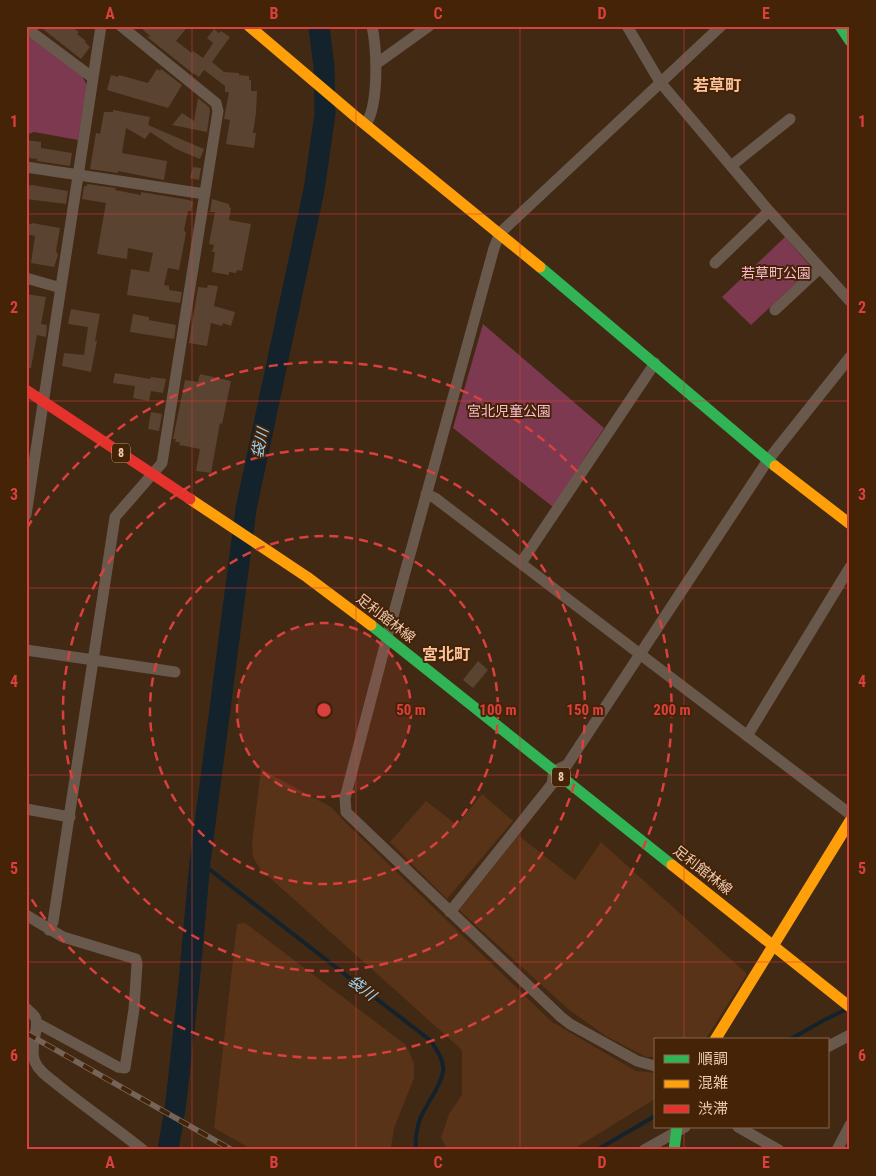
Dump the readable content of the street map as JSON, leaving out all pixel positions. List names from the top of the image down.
{
  "streets": {
    "street": ["8", "足利館林線"]
  },
  "districts": ["若草町", "宮北町"],
  "water": ["袋川"],
  "parks": ["若草町公園", "宮北児童公園"],
  "legend": ["順調", "混雑", "渋滞"],
  "grid": {
    "columns": [
      "A",
      "B",
      "C",
      "D",
      "E"
    ],
    "rows": [
      "1",
      "2",
      "3",
      "4",
      "5",
      "6"
    ]
  },
  "rings": [
    "50 m",
    "100 m",
    "150 m",
    "200 m"
  ]
}
